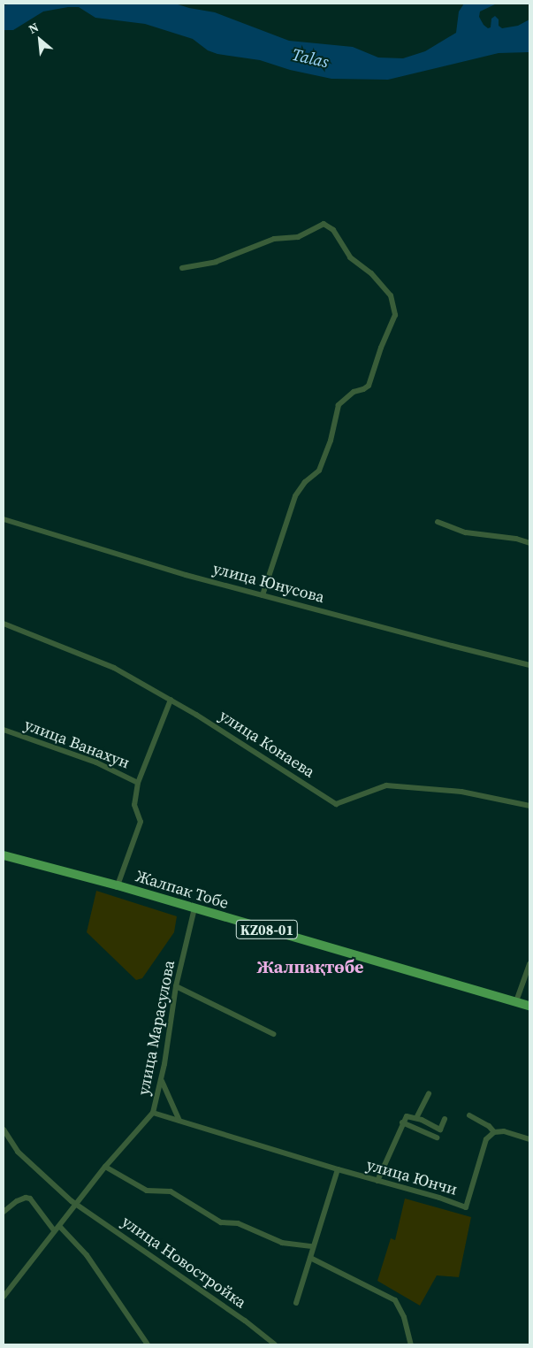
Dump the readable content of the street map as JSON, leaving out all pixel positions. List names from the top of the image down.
{
  "streets": {
    "main road": ["Жалпак Тобе", "KZ08-01"],
    "street": [
      "улица Юнусова",
      "улица Ванахун",
      "улица Конаева",
      "улица Марасулова",
      "улица Юнчи",
      "улица Новостройка"
    ]
  },
  "crossings": [
    ["улица Ванахун", "Жалпак Тобе"],
    ["Жалпак Тобе", "улица Марасулова"],
    ["улица Марасулова", "улица Юнчи"],
    ["улица Марасулова", "улица Новостройка"]
  ],
  "districts": ["Жалпақтөбе"],
  "water": ["Talas"],
  "north": "top left"
}
